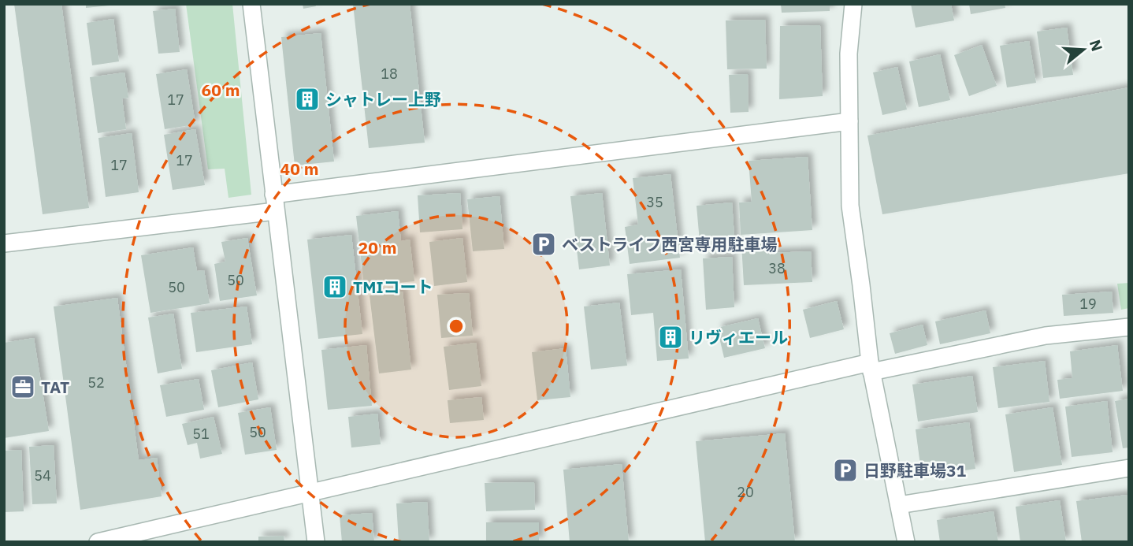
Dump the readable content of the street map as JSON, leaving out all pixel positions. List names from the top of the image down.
{
  "places": {
    "building": ["シャトレー上野", "TMIコート", "リヴィエール"],
    "parking": ["ベストライフ西宮専用駐車場", "日野駐車場31"],
    "office": ["TAT"]
  },
  "house_numbers": [
    "18",
    "17",
    "17",
    "17",
    "35",
    "38",
    "50",
    "50",
    "19",
    "52",
    "50",
    "51",
    "54",
    "20"
  ],
  "north": "right",
  "rings": ["60 m", "40 m", "20 m"]
}
